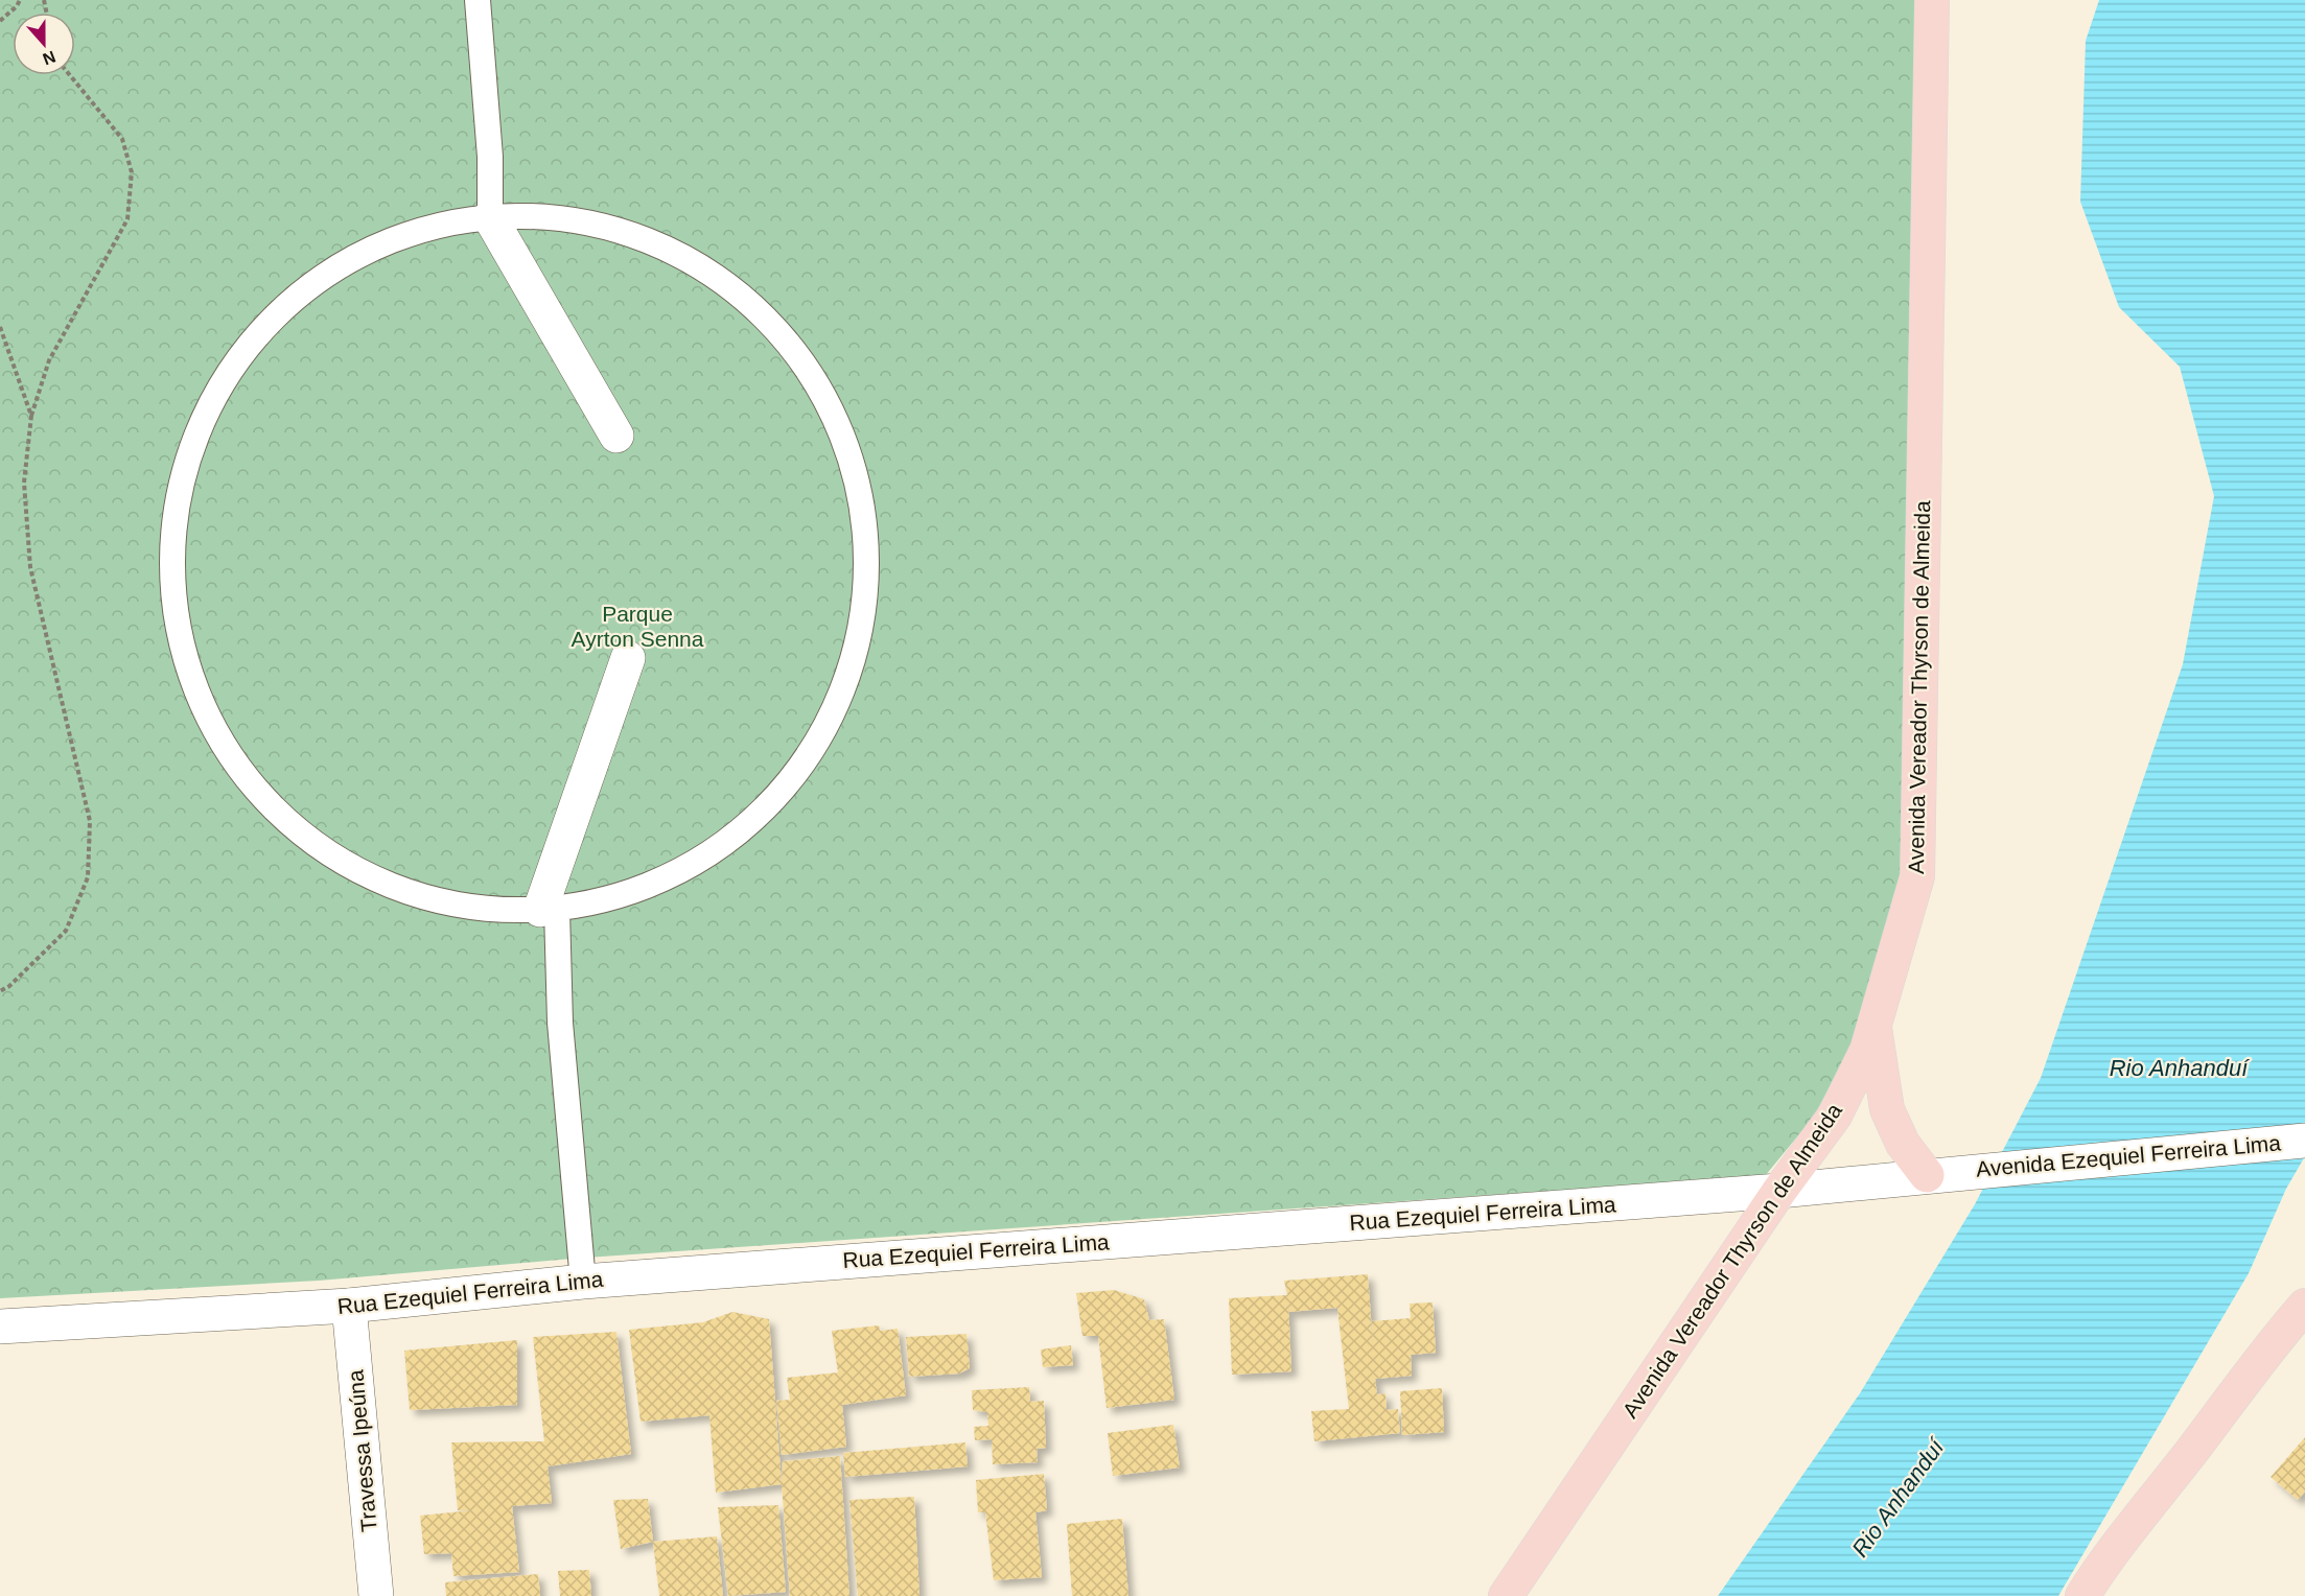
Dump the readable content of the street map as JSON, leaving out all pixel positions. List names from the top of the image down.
{
  "streets": {
    "main road": [
      "Avenida Vereador Thyrson de Almeida",
      "Avenida Ezequiel Ferreira Lima",
      "Rua Ezequiel Ferreira Lima",
      "Travessa Ipeúna"
    ]
  },
  "crossings": [
    ["Avenida Vereador Thyrson de Almeida", "Rua Ezequiel Ferreira Lima"],
    ["Avenida Ezequiel Ferreira Lima", "Rua Ezequiel Ferreira Lima"],
    ["Rua Ezequiel Ferreira Lima", "Travessa Ipeúna"]
  ],
  "water": ["Rio Anhanduí"],
  "parks": ["Parque Ayrton Senna"],
  "north": "bottom"
}
